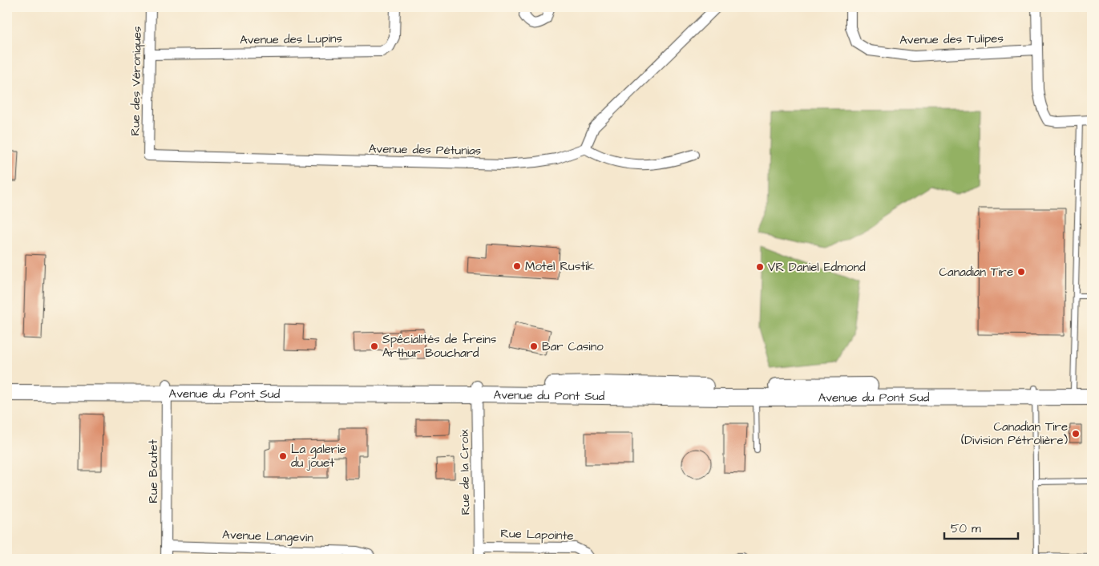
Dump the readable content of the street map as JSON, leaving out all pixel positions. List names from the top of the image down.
{
  "streets": {
    "main road": ["Avenue du Pont Sud"],
    "street": [
      "Avenue des Lupins",
      "Avenue des Tulipes",
      "Rue des Véroniques",
      "Avenue des Pétunias",
      "Rue Boutet",
      "Rue de la Croix",
      "Rue Lapointe",
      "Avenue Langevin"
    ]
  },
  "crossings": [
    ["Avenue des Lupins", "Rue des Véroniques"],
    ["Rue des Véroniques", "Avenue des Pétunias"],
    ["Avenue du Pont Sud", "Rue Boutet"],
    ["Avenue du Pont Sud", "Rue de la Croix"],
    ["Rue Boutet", "Avenue Langevin"],
    ["Rue de la Croix", "Rue Lapointe"]
  ],
  "places": [
    "Motel Rustik",
    "VR Daniel Edmond",
    "Canadian Tire",
    "Spécialités de freins Arthur Bouchard",
    "Bar Casino",
    "Canadian Tire (Division Pétrolière)",
    "La galerie du jouet"
  ],
  "scale_bar": "50 m"
}
